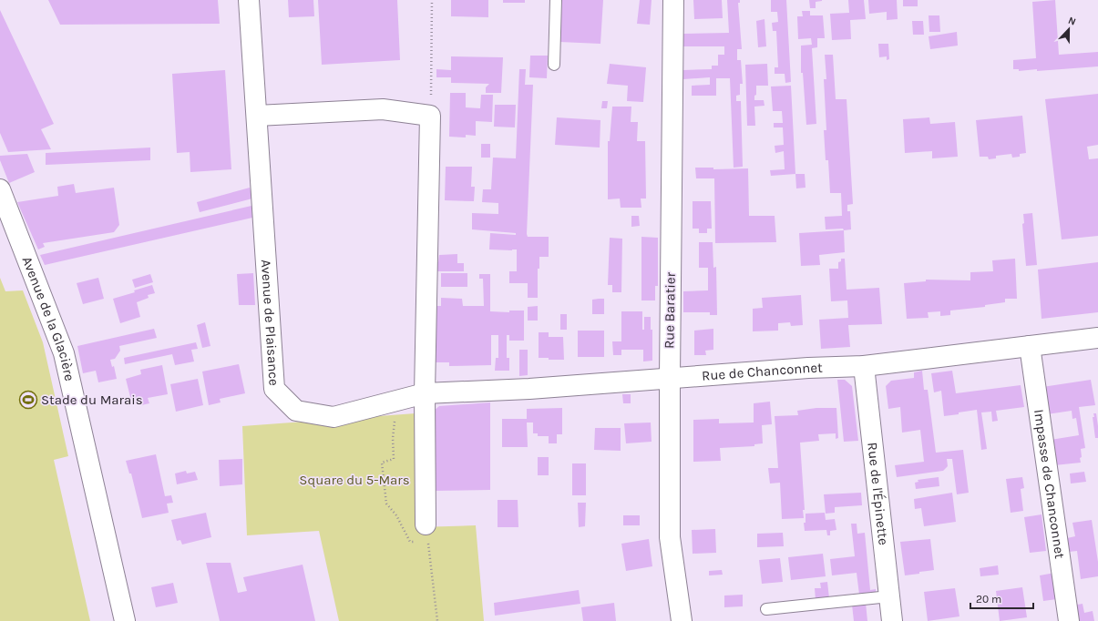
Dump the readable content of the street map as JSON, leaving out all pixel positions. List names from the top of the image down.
{
  "streets": {
    "street": [
      "Rue Baratier",
      "Avenue de la Glacière",
      "Avenue de Plaisance",
      "Rue de Chanconnet",
      "Impasse de Chanconnet",
      "Rue de l'Épinette"
    ]
  },
  "crossings": [
    ["Rue Baratier", "Rue de Chanconnet"],
    ["Avenue de Plaisance", "Rue de Chanconnet"],
    ["Rue de Chanconnet", "Impasse de Chanconnet"],
    ["Rue de Chanconnet", "Rue de l'Épinette"]
  ],
  "parks": ["Square du 5-Mars"],
  "places": {
    "sports": ["Stade du Marais"]
  },
  "scale_bar": "20 m",
  "north": "top"
}
